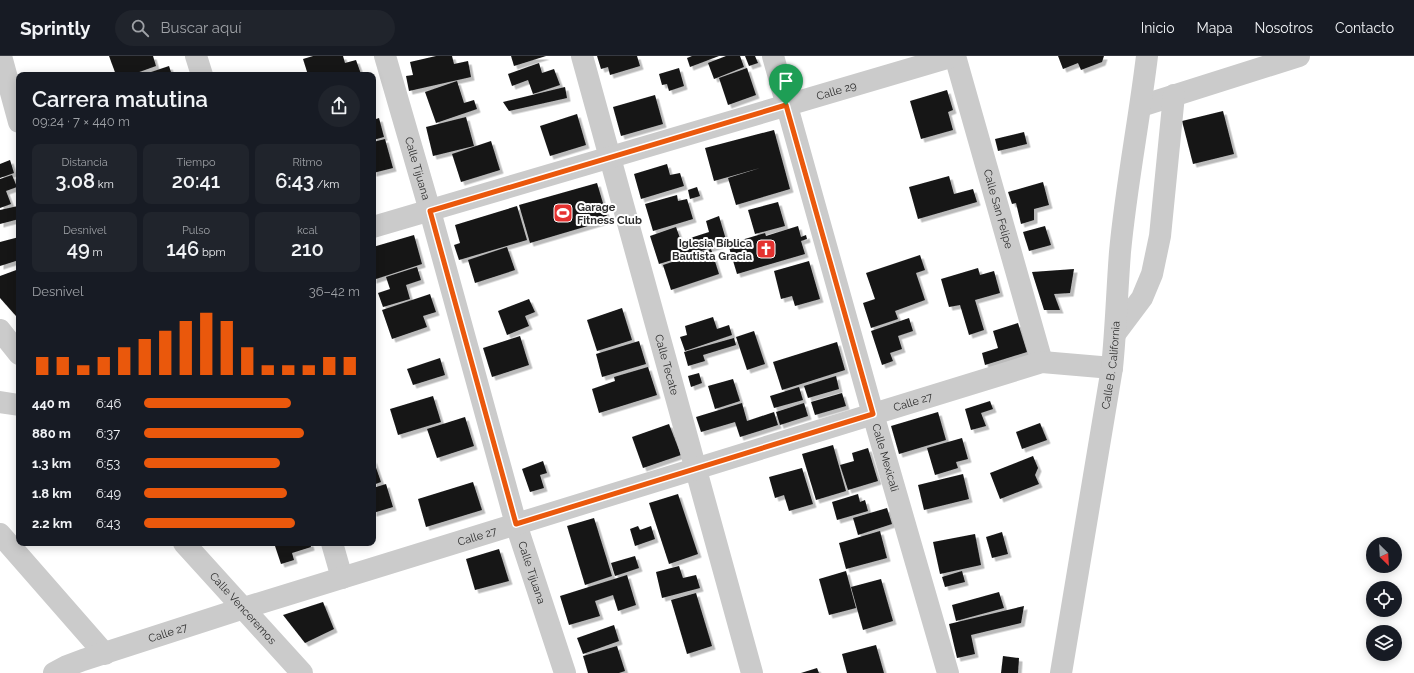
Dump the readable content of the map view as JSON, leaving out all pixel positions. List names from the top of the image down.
{
  "streets": {
    "street": [
      "Calle 29",
      "Calle Tijuana",
      "Calle San Felipe",
      "Calle Tecate",
      "Calle B. California",
      "Calle 27",
      "Calle Mexicali",
      "Calle Venceremos"
    ]
  },
  "crossings": [
    ["Calle 29", "Calle Tijuana"],
    ["Calle 29", "Calle San Felipe"],
    ["Calle 29", "Calle Tecate"],
    ["Calle 29", "Calle Mexicali"],
    ["Calle Tijuana", "Calle 27"],
    ["Calle San Felipe", "Calle 27"],
    ["Calle Tecate", "Calle 27"],
    ["Calle B. California", "Calle 27"],
    ["Calle 27", "Calle Mexicali"],
    ["Calle 27", "Calle Venceremos"]
  ],
  "places": {
    "sports": ["Garage Fitness Club"],
    "church": ["Iglesia Bíblica Bautista Gracia"]
  },
  "north": "bottom right",
  "page": {
    "header": "Sprintly",
    "search": "Buscar aquí",
    "nav": [
      "Inicio",
      "Mapa",
      "Nosotros",
      "Contacto"
    ],
    "heading": ["Carrera matutina", "09:24 · 7 × 440 m"],
    "stats": [
      ["Distancia", "3.08 km"],
      ["Tiempo", "20:41"],
      ["Ritmo", "6:43 /km"],
      ["Desnivel", "49 m"],
      ["Pulso", "146 bpm"],
      ["kcal", "210"]
    ],
    "chart": ["Desnivel", "36–42 m"],
    "list": [
      {
        "name": "440 m",
        "note": "6:46"
      },
      {
        "name": "880 m",
        "note": "6:37"
      },
      {
        "name": "1.3 km",
        "note": "6:53"
      },
      {
        "name": "1.8 km",
        "note": "6:49"
      },
      {
        "name": "2.2 km",
        "note": "6:43"
      }
    ]
  }
}
